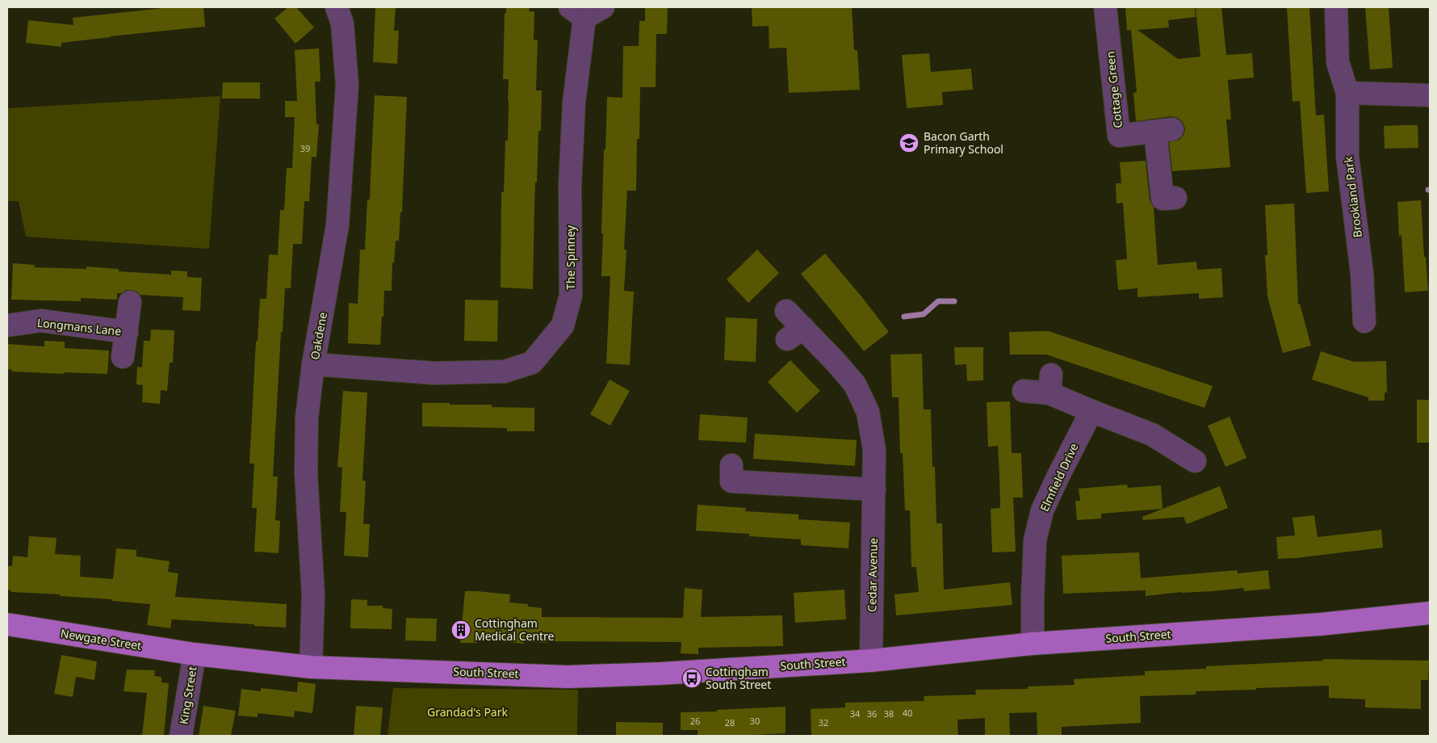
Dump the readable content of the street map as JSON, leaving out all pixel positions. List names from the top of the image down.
{
  "streets": {
    "main road": ["South Street", "Newgate Street"],
    "street": [
      "Cottage Green",
      "Brookland Park",
      "The Spinney",
      "Longmans Lane",
      "Oakdene",
      "Elmfield Drive",
      "Cedar Avenue",
      "King Street"
    ]
  },
  "crossings": [
    ["The Spinney", "Oakdene"],
    ["Oakdene", "South Street"],
    ["Elmfield Drive", "South Street"],
    ["Cedar Avenue", "South Street"],
    ["South Street", "Newgate Street"],
    ["South Street", "King Street"],
    ["Newgate Street", "King Street"]
  ],
  "parks": ["Grandad's Park"],
  "places": {
    "school or university": ["Bacon Garth Primary School"],
    "building": ["Cottingham Medical Centre"],
    "bus stop": ["Cottingham South Street"]
  },
  "house_numbers": [
    "39",
    "40",
    "34",
    "36",
    "38",
    "26",
    "30",
    "28",
    "32"
  ]
}
